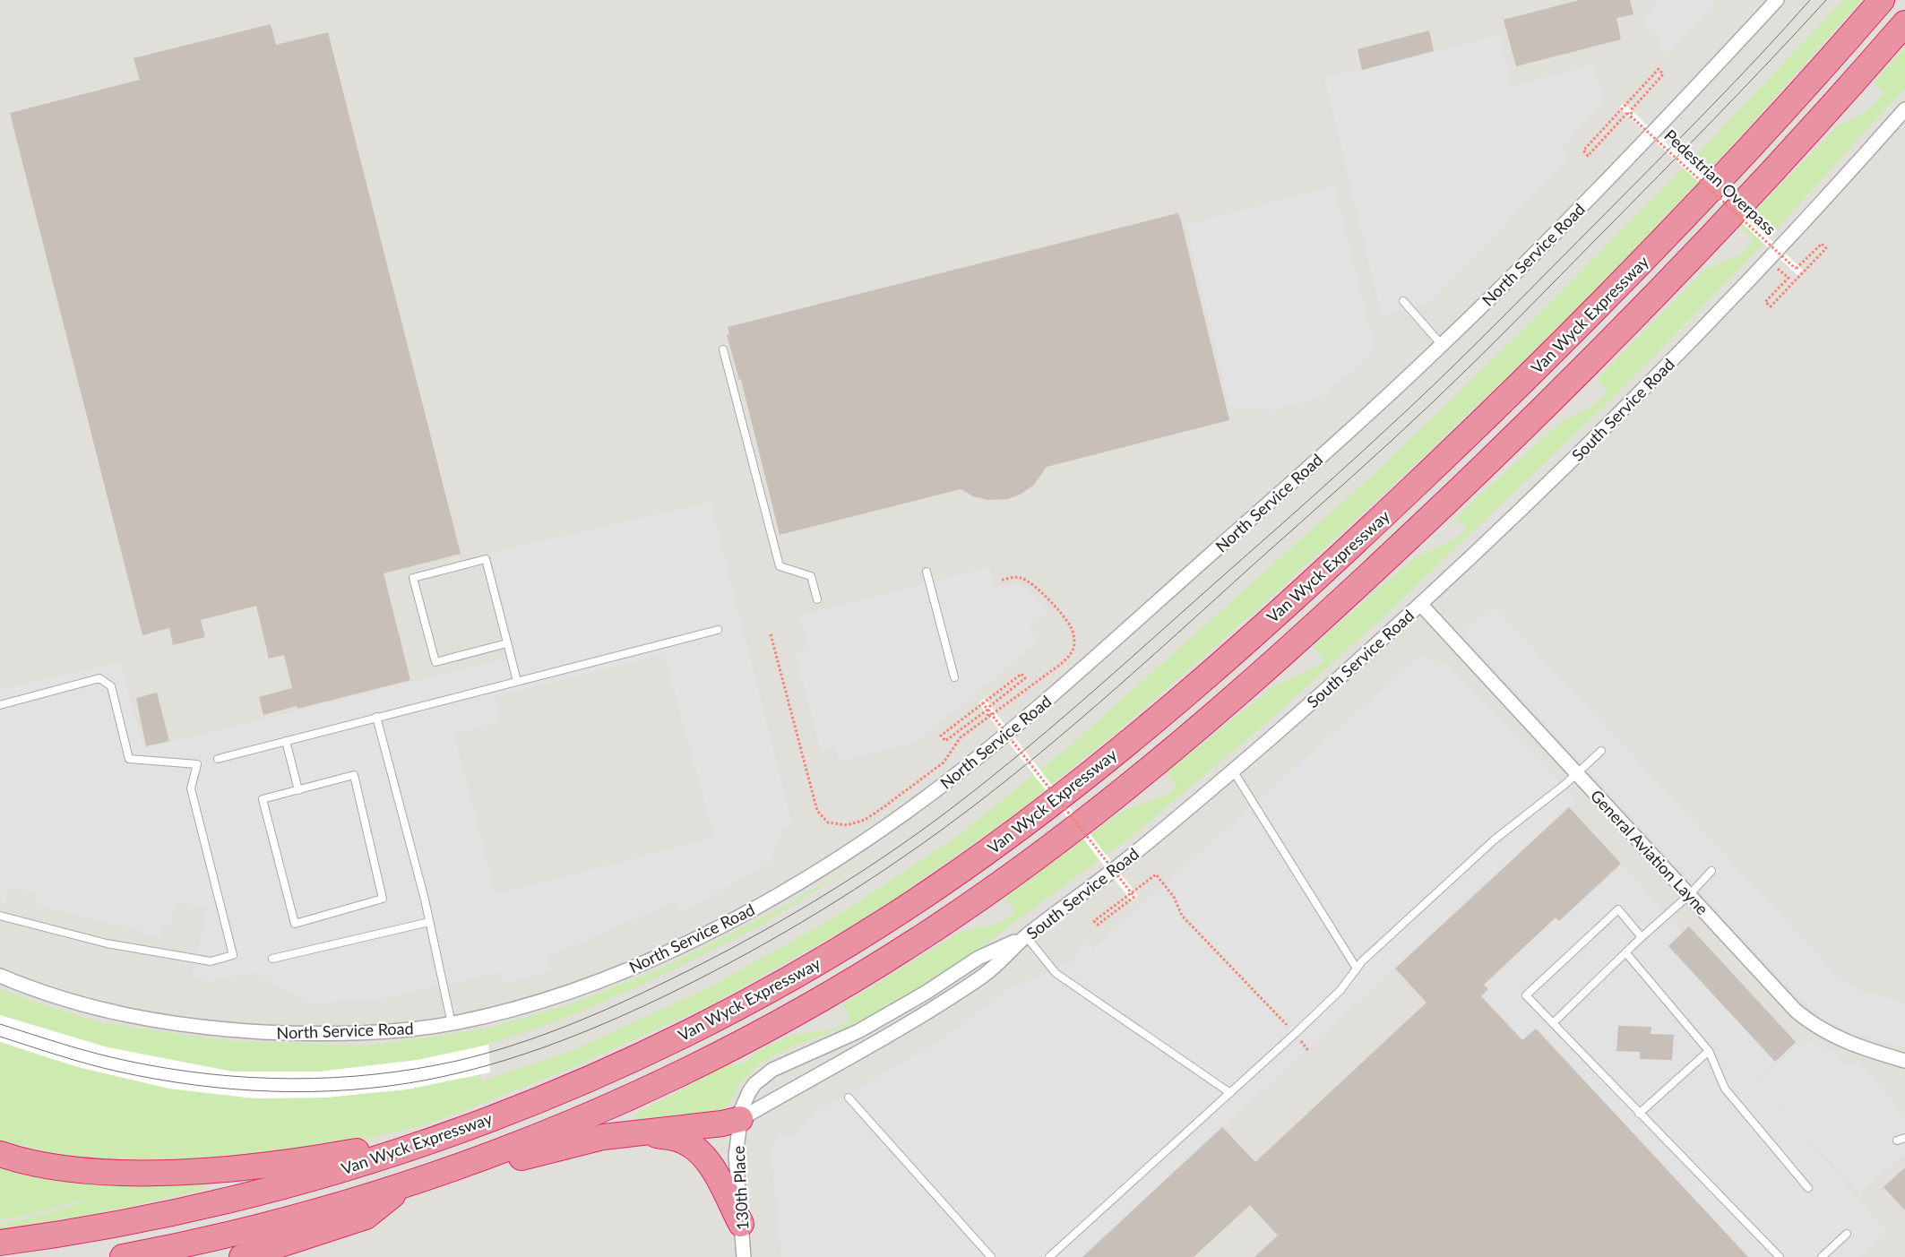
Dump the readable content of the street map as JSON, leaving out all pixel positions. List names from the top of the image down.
{
  "streets": {
    "highway": ["Van Wyck Expressway"],
    "street": [
      "North Service Road",
      "South Service Road",
      "General Aviation Layne",
      "130th Place"
    ],
    "path": ["Pedestrian Overpass"]
  },
  "crossings": [
    ["Pedestrian Overpass", "South Service Road"],
    ["South Service Road", "General Aviation Layne"],
    ["South Service Road", "130th Place"]
  ]
}
